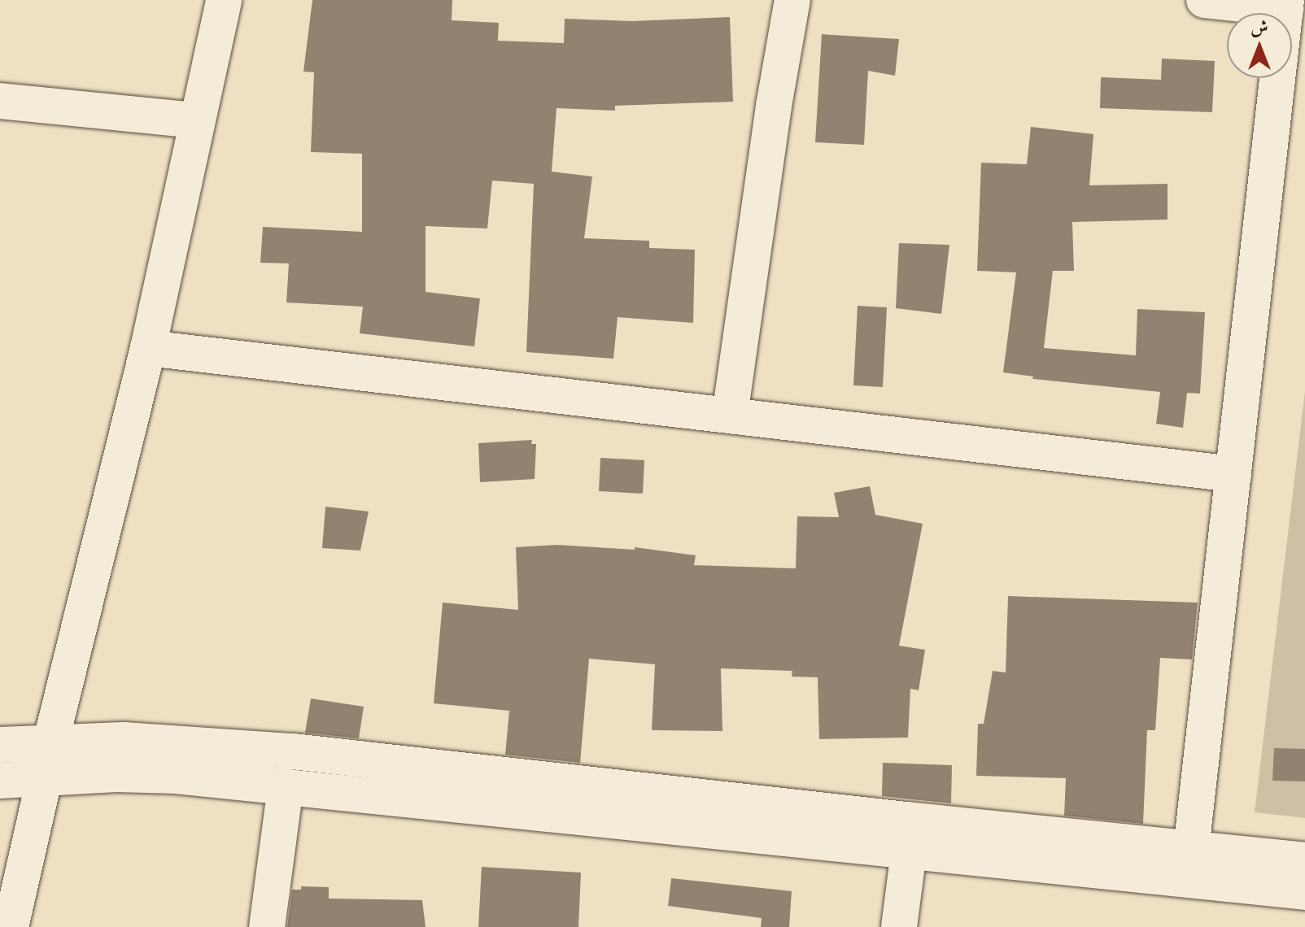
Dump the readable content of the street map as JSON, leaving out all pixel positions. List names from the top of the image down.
{
  "north": "top"
}
